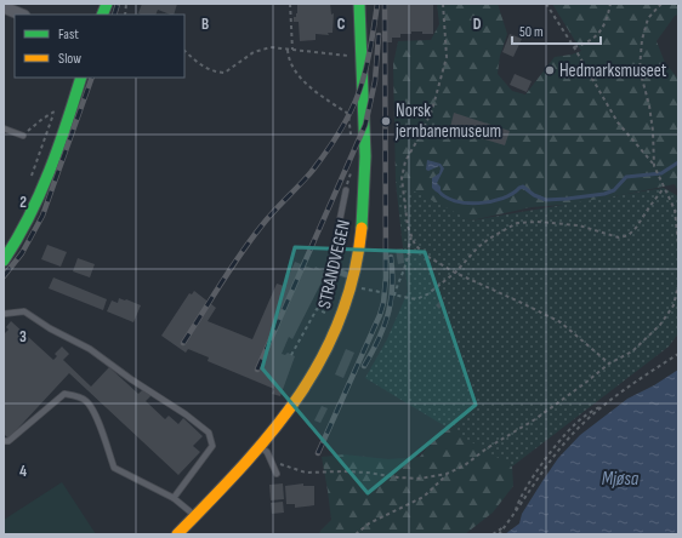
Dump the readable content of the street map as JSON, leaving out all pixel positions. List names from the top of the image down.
{
  "streets": {
    "main road": ["STRANDVEGEN"]
  },
  "water": ["Mjøsa"],
  "places": ["Hedmarksmuseet", "Norsk jernbanemuseum"],
  "legend": ["Fast", "Slow"],
  "scale_bar": "50 m",
  "grid": {
    "columns": ["B", "C", "D"],
    "rows": ["2", "3", "4"]
  }
}
